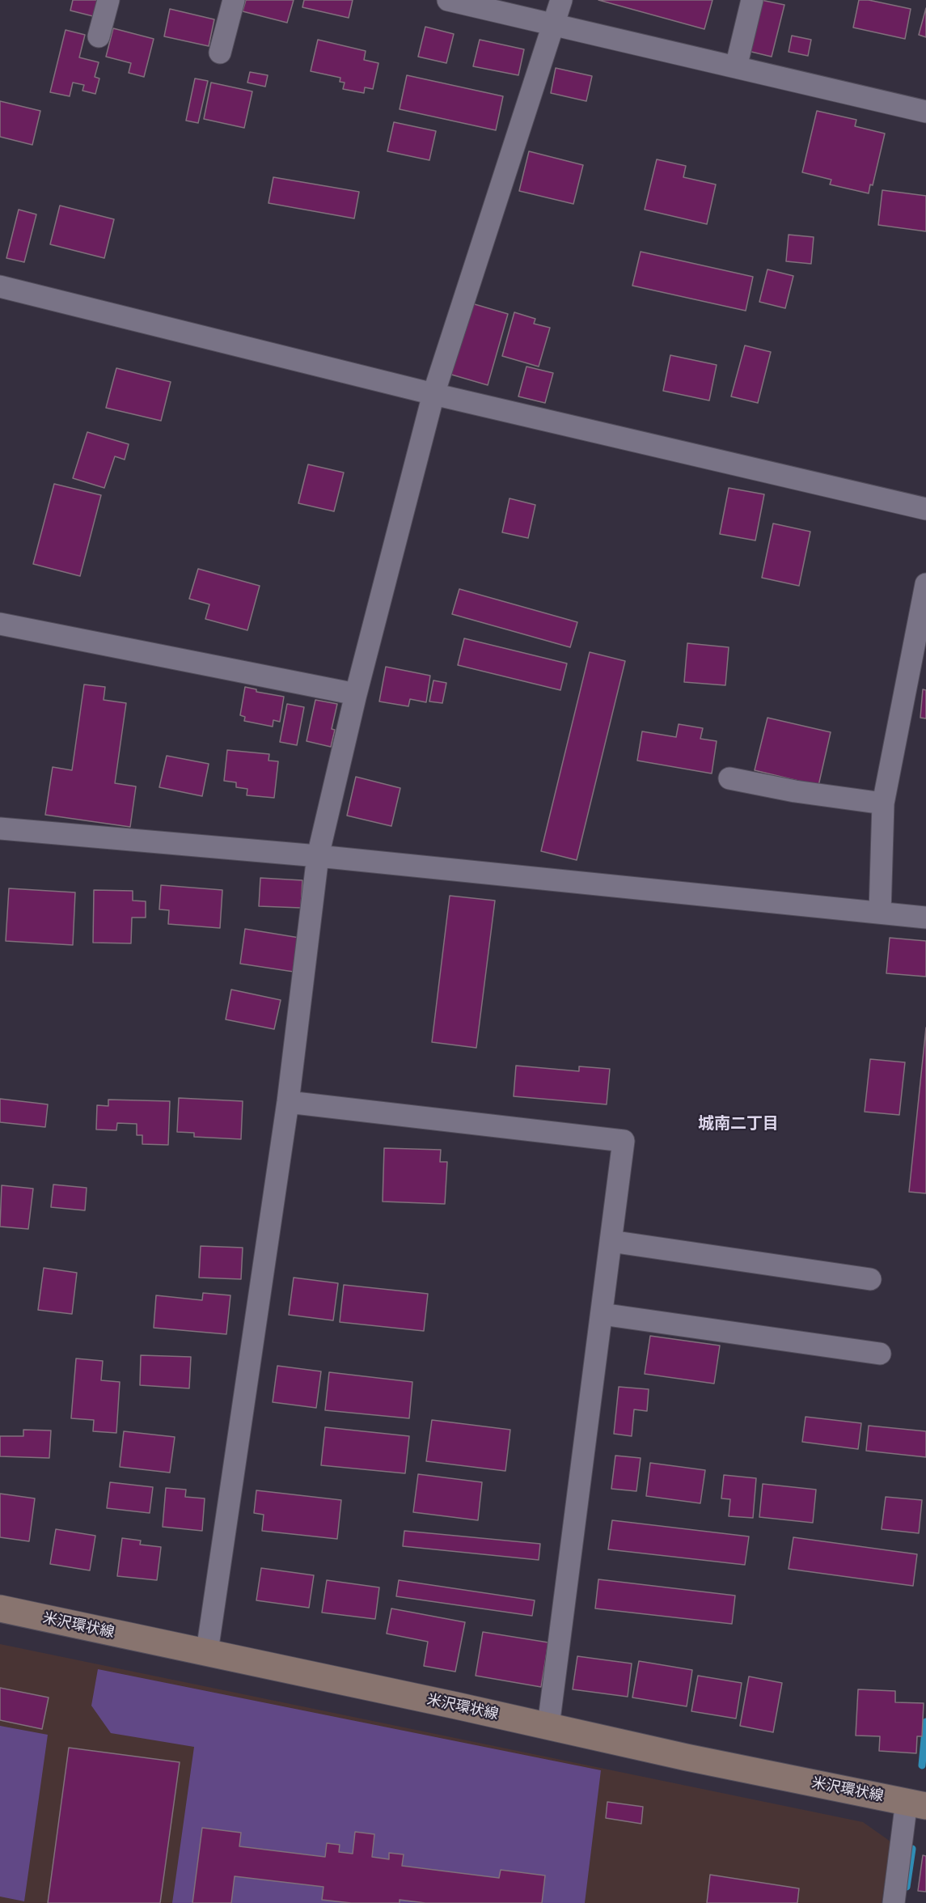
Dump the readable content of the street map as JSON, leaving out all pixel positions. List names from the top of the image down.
{
  "streets": {
    "main road": ["米沢環状線"]
  },
  "districts": ["城南二丁目"]
}
